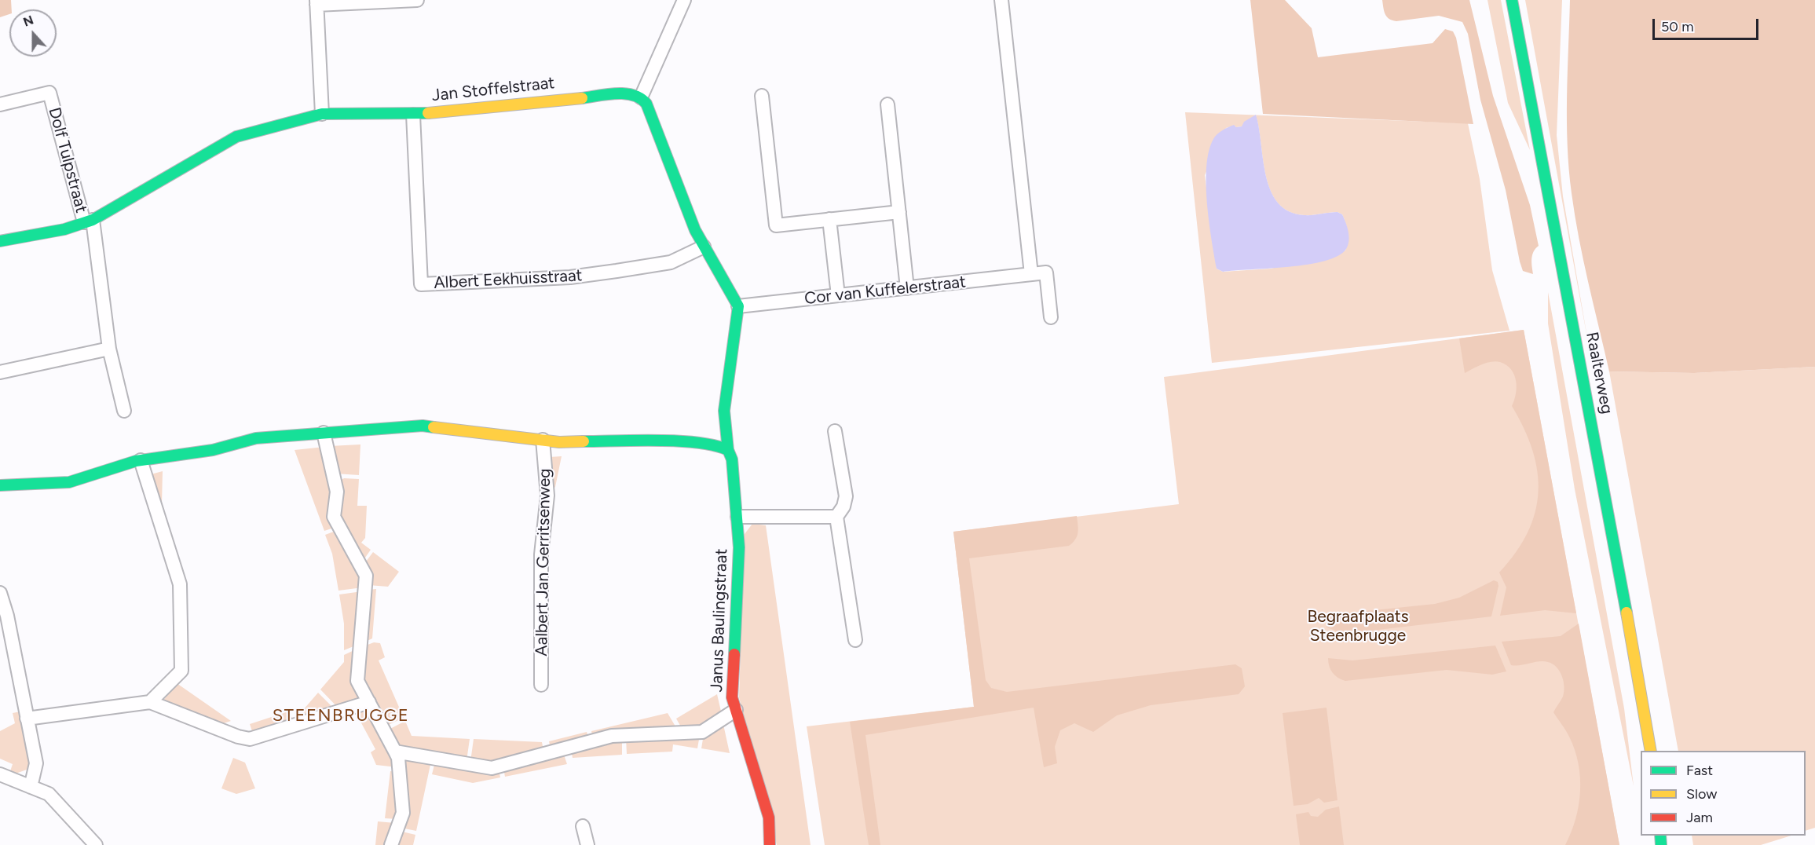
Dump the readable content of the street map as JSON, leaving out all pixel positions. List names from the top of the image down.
{
  "streets": {
    "street": [
      "Jan Stoffelstraat",
      "Dolf Tulpstraat",
      "Albert Eekhuisstraat",
      "Cor van Kuffelerstraat",
      "Raalterweg",
      "Aalbert Jan Gerritsenweg",
      "Janus Baulingstraat"
    ]
  },
  "crossings": [
    ["Jan Stoffelstraat", "Dolf Tulpstraat"],
    ["Jan Stoffelstraat", "Albert Eekhuisstraat"]
  ],
  "districts": ["STEENBRUGGE"],
  "parks": ["Begraafplaats Steenbrugge"],
  "legend": ["Fast", "Slow", "Jam"],
  "scale_bar": "50 m",
  "north": "top"
}
